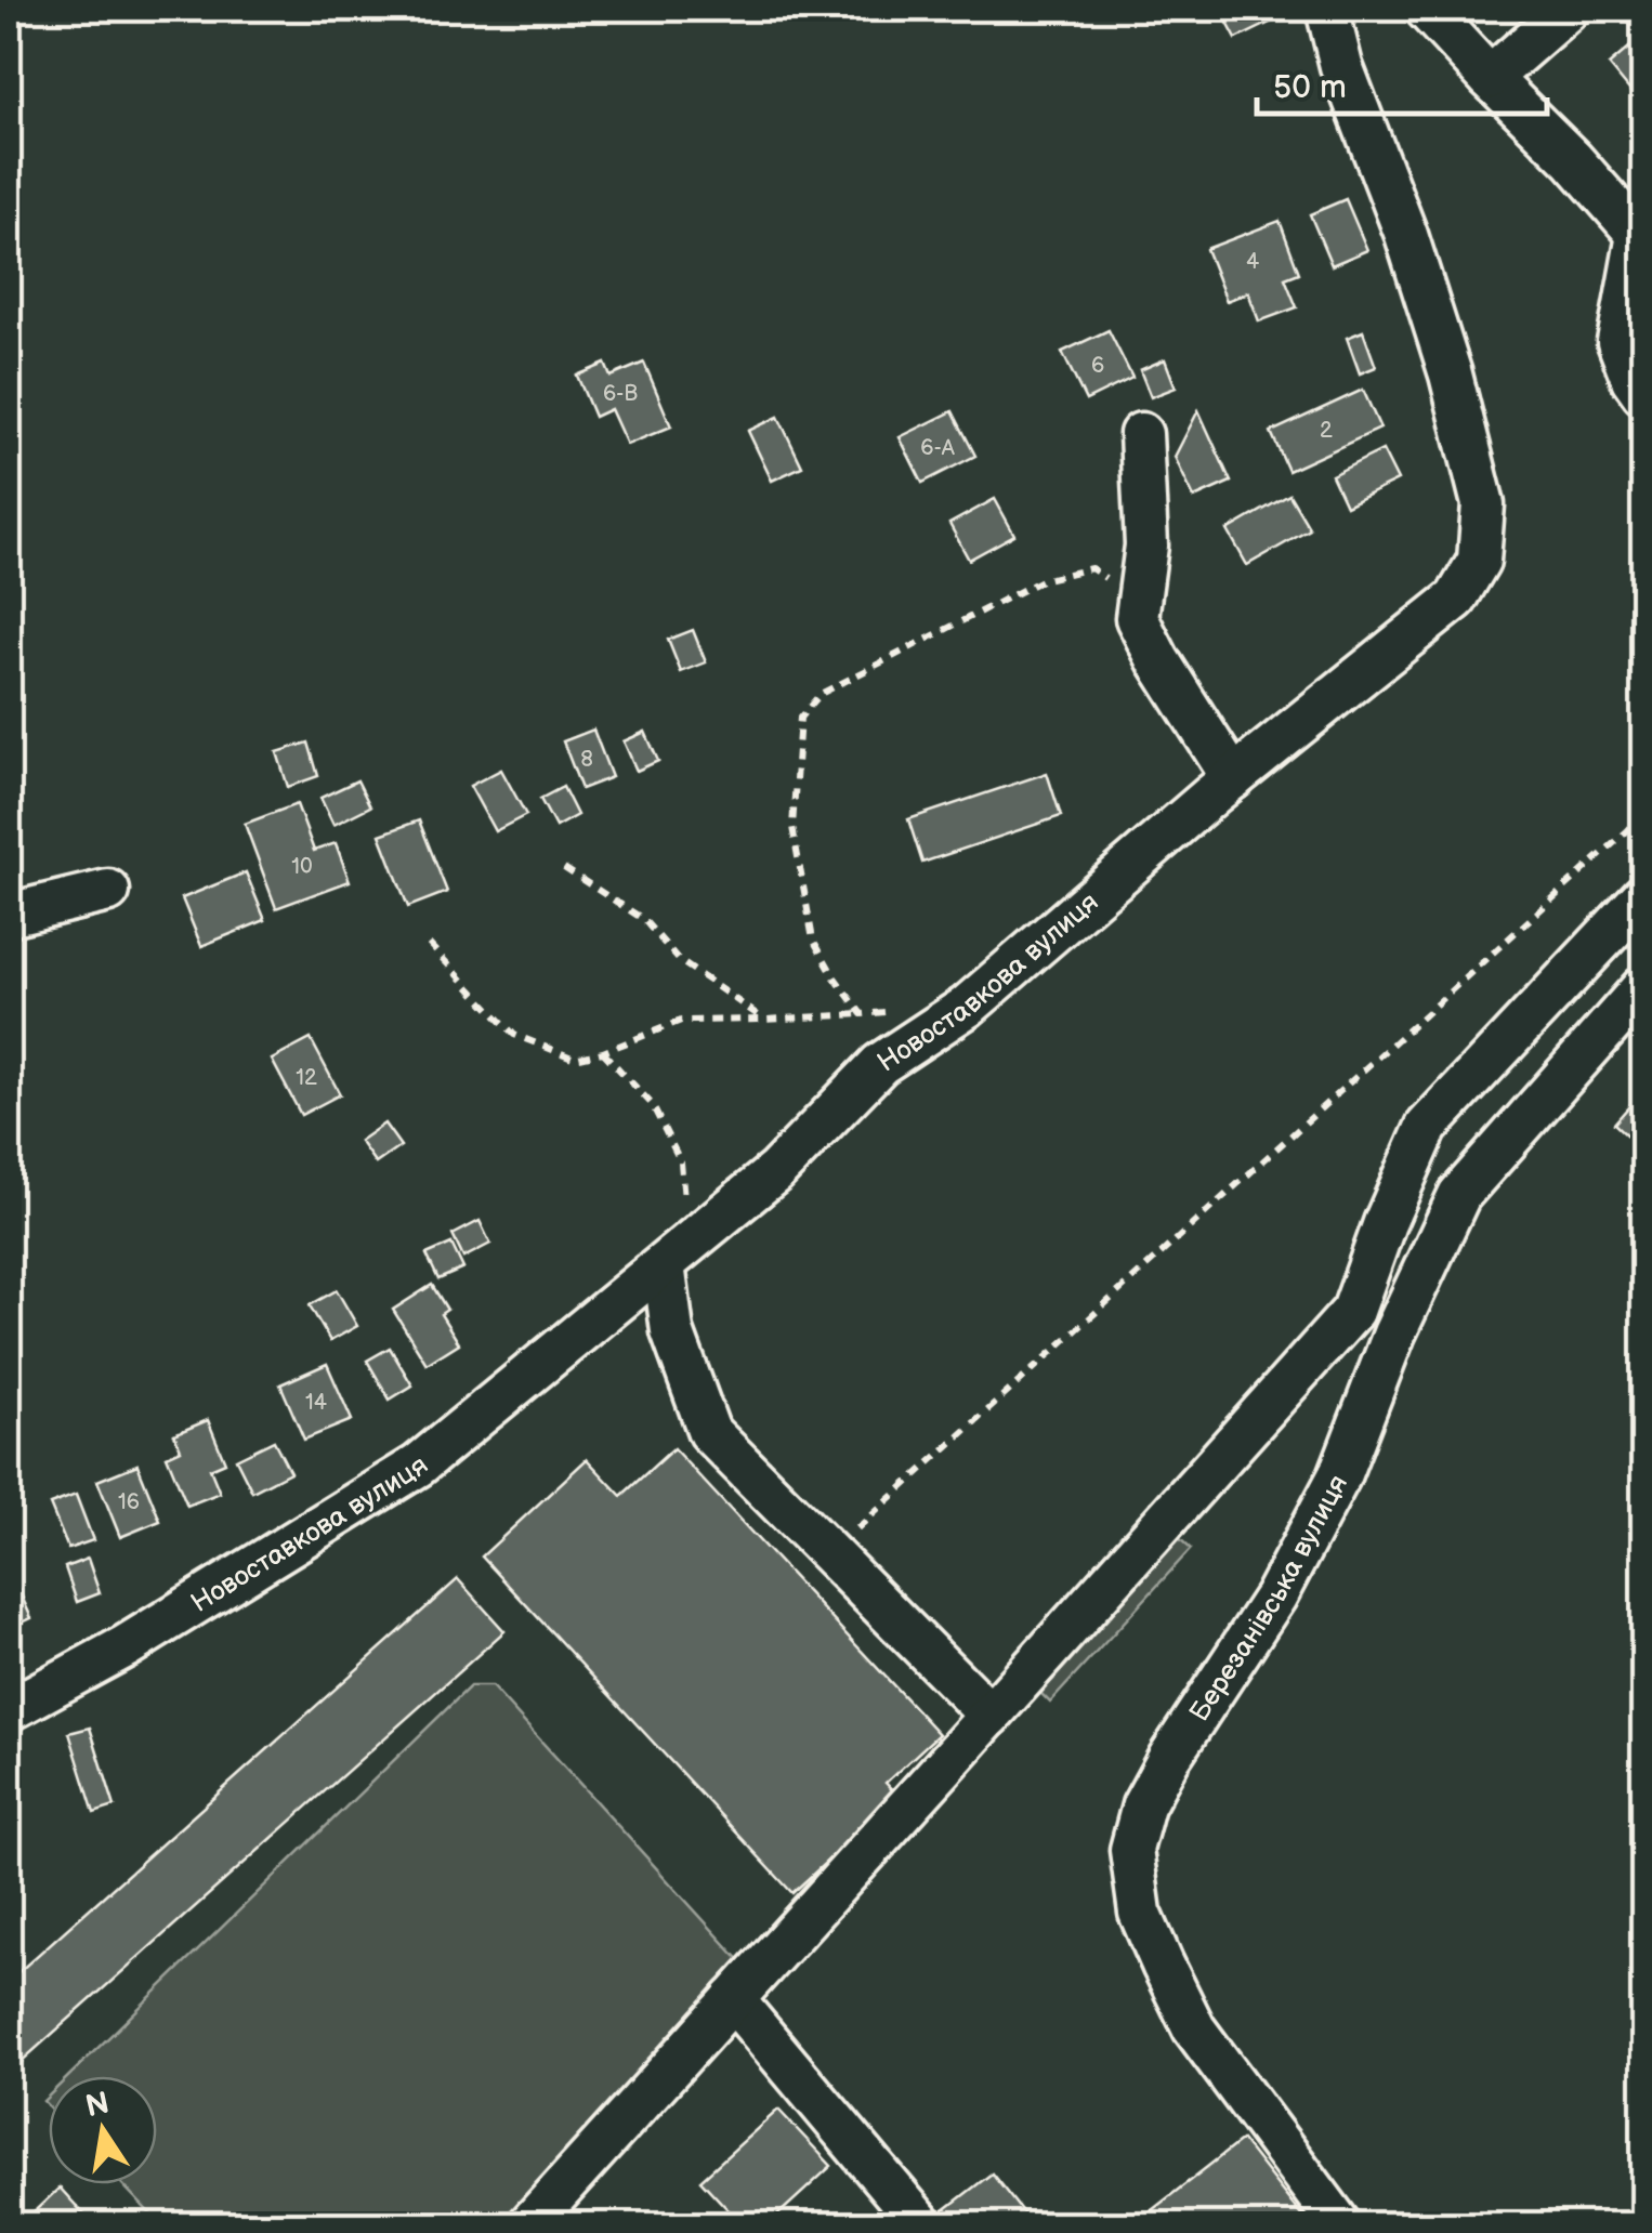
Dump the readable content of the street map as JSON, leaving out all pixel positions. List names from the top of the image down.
{
  "streets": {
    "street": ["Новоставкова вулиця", "Березанівська вулиця"]
  },
  "house_numbers": [
    "4",
    "6",
    "6-В",
    "2",
    "6-А",
    "8",
    "10",
    "12",
    "14",
    "16"
  ],
  "scale_bar": "50 m",
  "north": "top"
}
